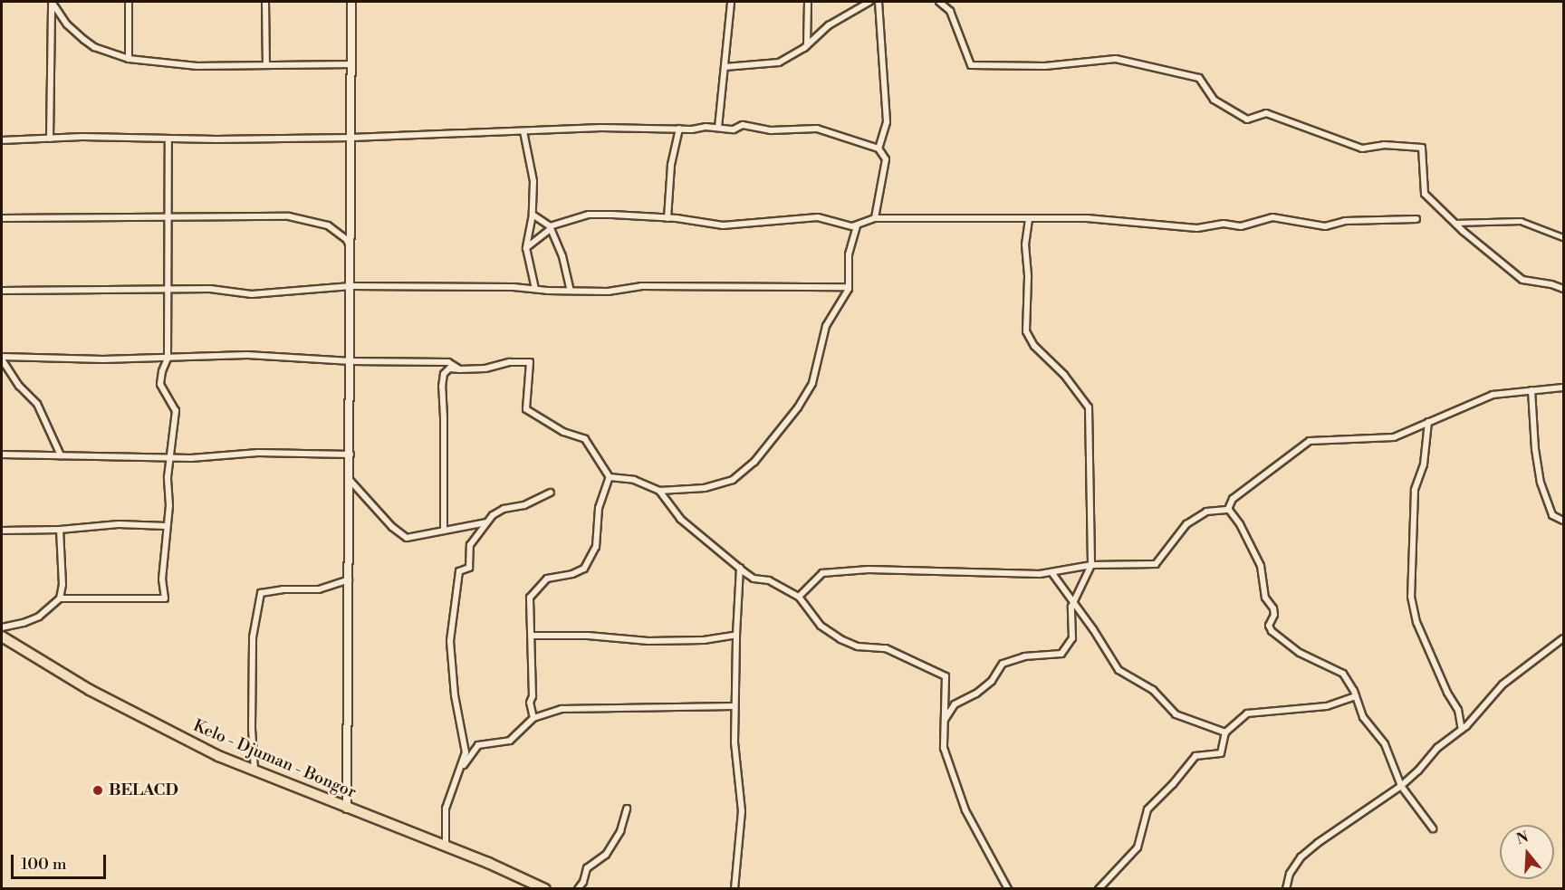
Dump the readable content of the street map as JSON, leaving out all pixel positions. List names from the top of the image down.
{
  "streets": {
    "highway": ["Kelo - Djuman - Bongor"]
  },
  "places": ["BELACD"],
  "scale_bar": "100 m",
  "north": "top"
}
